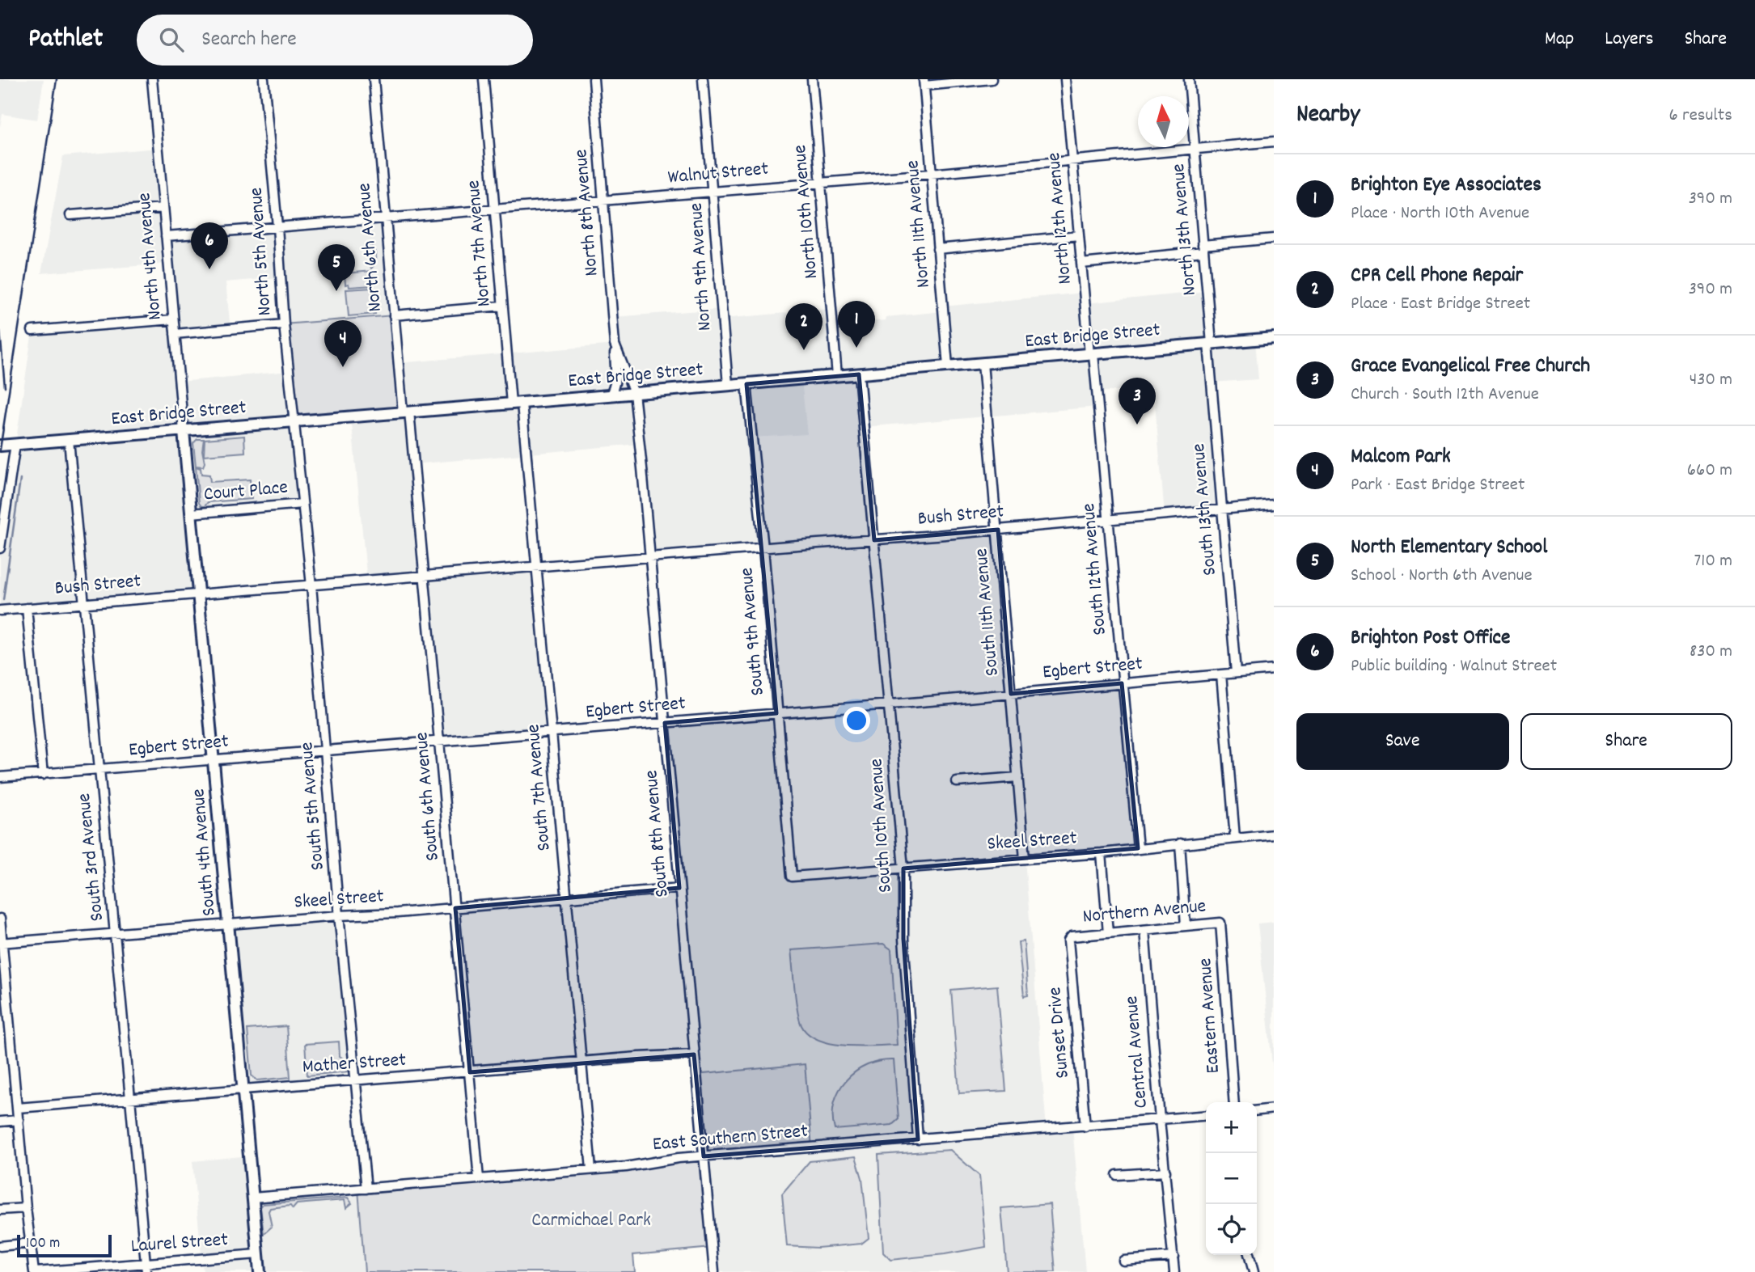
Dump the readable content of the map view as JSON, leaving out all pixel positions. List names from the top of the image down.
{
  "streets": {
    "main road": ["East Bridge Street", "South 4th Avenue"],
    "street": [
      "Walnut Street",
      "North 10th Avenue",
      "North 8th Avenue",
      "North 12th Avenue",
      "North 11th Avenue",
      "North 13th Avenue",
      "North 7th Avenue",
      "North 6th Avenue",
      "North 5th Avenue",
      "North 4th Avenue",
      "North 9th Avenue",
      "Court Place",
      "South 13th Avenue",
      "Bush Street",
      "South 12th Avenue",
      "South 11th Avenue",
      "South 9th Avenue",
      "Egbert Street",
      "South 7th Avenue",
      "South 6th Avenue",
      "South 5th Avenue",
      "South 10th Avenue",
      "South 8th Avenue",
      "Skeel Street",
      "South 3rd Avenue",
      "Northern Avenue",
      "Eastern Avenue",
      "Sunset Drive",
      "Central Avenue",
      "Mather Street",
      "East Southern Street",
      "Laurel Street"
    ]
  },
  "crossings": [
    ["Walnut Street", "North 10th Avenue"],
    ["Walnut Street", "North 8th Avenue"],
    ["Walnut Street", "North 12th Avenue"],
    ["Walnut Street", "North 11th Avenue"],
    ["Walnut Street", "North 13th Avenue"],
    ["Walnut Street", "North 7th Avenue"],
    ["Walnut Street", "North 6th Avenue"],
    ["Walnut Street", "North 5th Avenue"],
    ["Walnut Street", "North 4th Avenue"],
    ["Walnut Street", "North 9th Avenue"],
    ["North 10th Avenue", "East Bridge Street"],
    ["North 8th Avenue", "East Bridge Street"],
    ["North 8th Avenue", "South 8th Avenue"],
    ["North 12th Avenue", "East Bridge Street"],
    ["North 12th Avenue", "South 12th Avenue"],
    ["North 11th Avenue", "East Bridge Street"],
    ["North 13th Avenue", "East Bridge Street"],
    ["North 13th Avenue", "South 13th Avenue"],
    ["North 7th Avenue", "East Bridge Street"],
    ["North 7th Avenue", "South 7th Avenue"],
    ["North 6th Avenue", "East Bridge Street"],
    ["North 6th Avenue", "South 6th Avenue"],
    ["North 5th Avenue", "East Bridge Street"],
    ["North 5th Avenue", "South 5th Avenue"],
    ["North 4th Avenue", "East Bridge Street"],
    ["North 4th Avenue", "South 4th Avenue"],
    ["North 9th Avenue", "East Bridge Street"],
    ["East Bridge Street", "South 13th Avenue"],
    ["East Bridge Street", "South 12th Avenue"],
    ["East Bridge Street", "South 11th Avenue"],
    ["East Bridge Street", "South 9th Avenue"],
    ["East Bridge Street", "South 7th Avenue"],
    ["East Bridge Street", "South 6th Avenue"],
    ["East Bridge Street", "South 5th Avenue"],
    ["East Bridge Street", "South 10th Avenue"],
    ["East Bridge Street", "South 8th Avenue"],
    ["East Bridge Street", "South 4th Avenue"],
    ["East Bridge Street", "South 3rd Avenue"],
    ["Court Place", "South 5th Avenue"],
    ["Court Place", "South 4th Avenue"],
    ["South 13th Avenue", "Bush Street"],
    ["South 13th Avenue", "Egbert Street"],
    ["Bush Street", "South 12th Avenue"],
    ["Bush Street", "South 11th Avenue"],
    ["Bush Street", "South 9th Avenue"],
    ["Bush Street", "South 7th Avenue"],
    ["Bush Street", "South 6th Avenue"],
    ["Bush Street", "South 5th Avenue"],
    ["Bush Street", "South 10th Avenue"],
    ["Bush Street", "South 8th Avenue"],
    ["Bush Street", "South 4th Avenue"],
    ["Bush Street", "South 3rd Avenue"],
    ["South 12th Avenue", "Egbert Street"],
    ["South 12th Avenue", "Skeel Street"],
    ["South 11th Avenue", "Egbert Street"],
    ["South 11th Avenue", "Skeel Street"],
    ["South 9th Avenue", "Egbert Street"],
    ["South 9th Avenue", "Skeel Street"],
    ["Egbert Street", "South 7th Avenue"],
    ["Egbert Street", "South 6th Avenue"],
    ["Egbert Street", "South 5th Avenue"],
    ["Egbert Street", "South 10th Avenue"],
    ["Egbert Street", "South 8th Avenue"],
    ["Egbert Street", "South 4th Avenue"],
    ["Egbert Street", "South 3rd Avenue"],
    ["South 7th Avenue", "Skeel Street"],
    ["South 7th Avenue", "Mather Street"],
    ["South 7th Avenue", "East Southern Street"],
    ["South 6th Avenue", "Skeel Street"],
    ["South 6th Avenue", "Mather Street"],
    ["South 6th Avenue", "East Southern Street"],
    ["South 5th Avenue", "Skeel Street"],
    ["South 5th Avenue", "Mather Street"],
    ["South 5th Avenue", "East Southern Street"],
    ["South 10th Avenue", "Skeel Street"],
    ["South 10th Avenue", "East Southern Street"],
    ["South 8th Avenue", "Skeel Street"],
    ["South 8th Avenue", "Mather Street"],
    ["South 8th Avenue", "East Southern Street"],
    ["Skeel Street", "South 4th Avenue"],
    ["Skeel Street", "South 3rd Avenue"],
    ["South 4th Avenue", "Mather Street"],
    ["South 4th Avenue", "East Southern Street"],
    ["South 4th Avenue", "Laurel Street"],
    ["South 3rd Avenue", "Mather Street"],
    ["South 3rd Avenue", "Laurel Street"],
    ["Northern Avenue", "Eastern Avenue"],
    ["Northern Avenue", "Sunset Drive"],
    ["Northern Avenue", "Central Avenue"],
    ["Sunset Drive", "East Southern Street"],
    ["Central Avenue", "East Southern Street"]
  ],
  "parks": ["Carmichael Park"],
  "scale_bar": "100 m",
  "north": "top",
  "page": {
    "header": "Pathlet",
    "search": "Search here",
    "nav": ["Map", "Layers", "Share"],
    "heading": ["Nearby", "6 results"],
    "list": [
      {
        "mark": "1",
        "name": "Brighton Eye Associates",
        "note": "Place · North 10th Avenue",
        "value": "390 m"
      },
      {
        "mark": "2",
        "name": "CPR Cell Phone Repair",
        "note": "Place · East Bridge Street",
        "value": "390 m"
      },
      {
        "mark": "3",
        "name": "Grace Evangelical Free Church",
        "note": "Church · South 12th Avenue",
        "value": "430 m"
      },
      {
        "mark": "4",
        "name": "Malcom Park",
        "note": "Park · East Bridge Street",
        "value": "660 m"
      },
      {
        "mark": "5",
        "name": "North Elementary School",
        "note": "School · North 6th Avenue",
        "value": "710 m"
      },
      {
        "mark": "6",
        "name": "Brighton Post Office",
        "note": "Public building · Walnut Street",
        "value": "830 m"
      }
    ],
    "pins": [
      "6",
      "5",
      "1",
      "2",
      "4",
      "3"
    ],
    "buttons": ["Save", "Share"],
    "map_buttons": ["+", "−"],
    "scale": "100 m"
  }
}
